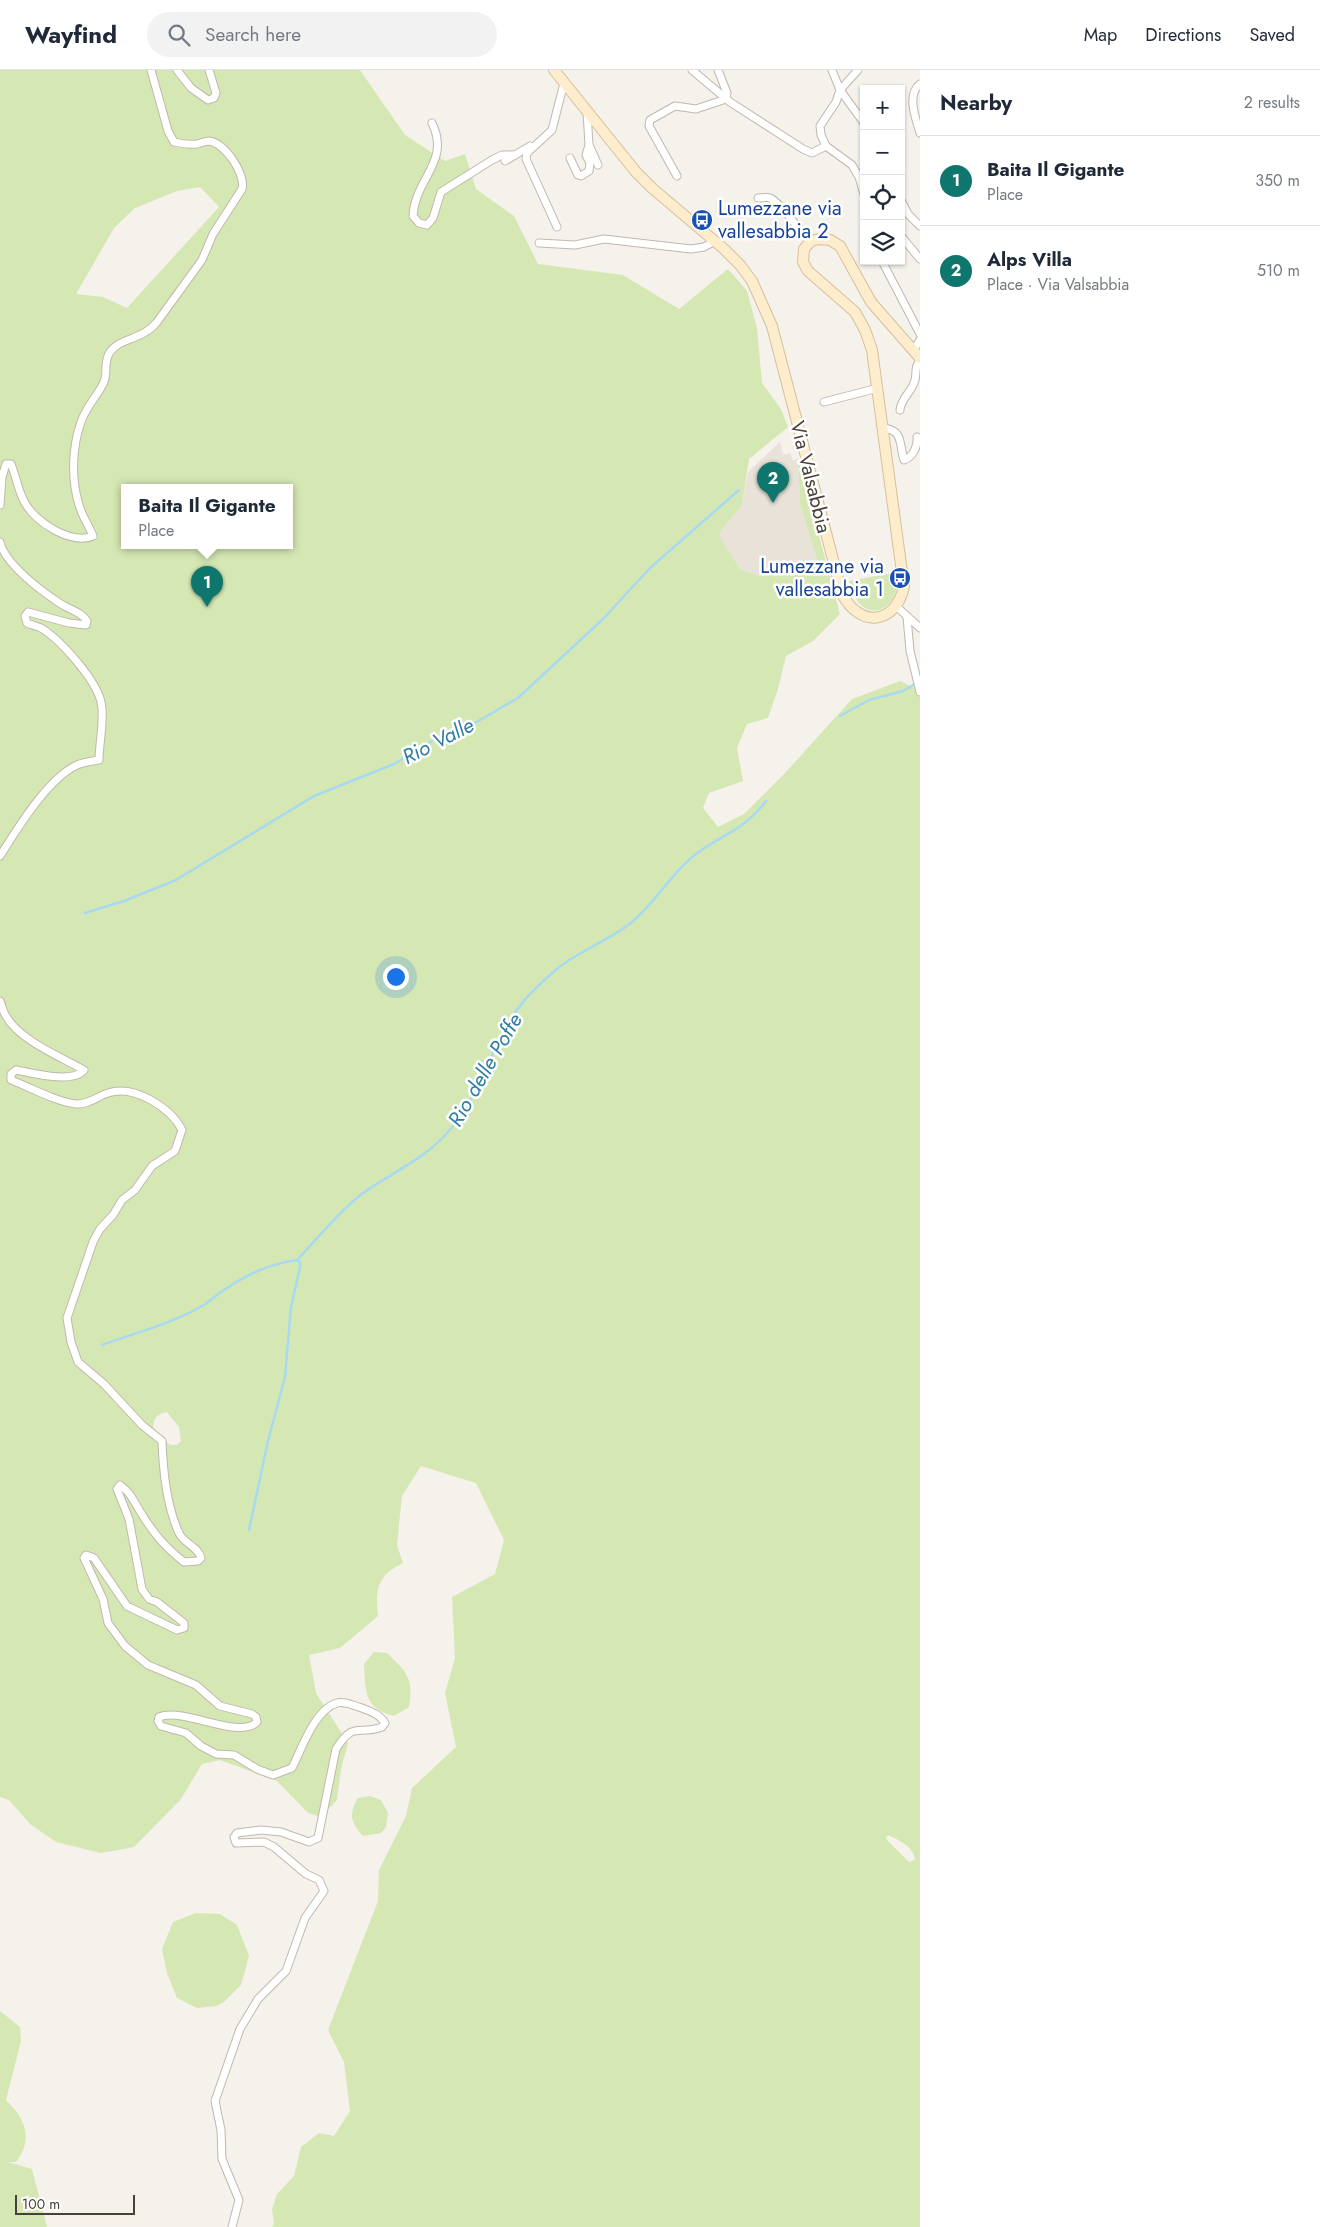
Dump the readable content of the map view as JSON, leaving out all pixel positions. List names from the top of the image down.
{
  "streets": {
    "main road": ["Via Valsabbia"]
  },
  "water": ["Rio Valle", "Rio delle Poffe"],
  "places": {
    "bus stop": ["Lumezzane via vallesabbia 2", "Lumezzane via vallesabbia 1"]
  },
  "scale_bar": "100 m",
  "page": {
    "header": "Wayfind",
    "search": "Search here",
    "nav": ["Map", "Directions", "Saved"],
    "heading": ["Nearby", "2 results"],
    "map_buttons": ["+", "−"],
    "list": [
      {
        "mark": "1",
        "name": "Baita Il Gigante",
        "note": "Place",
        "value": "350 m"
      },
      {
        "mark": "2",
        "name": "Alps Villa",
        "note": "Place · Via Valsabbia",
        "value": "510 m"
      }
    ],
    "pins": ["2", "1"],
    "popup": ["Baita Il Gigante", "Place"],
    "scale": "100 m"
  }
}
